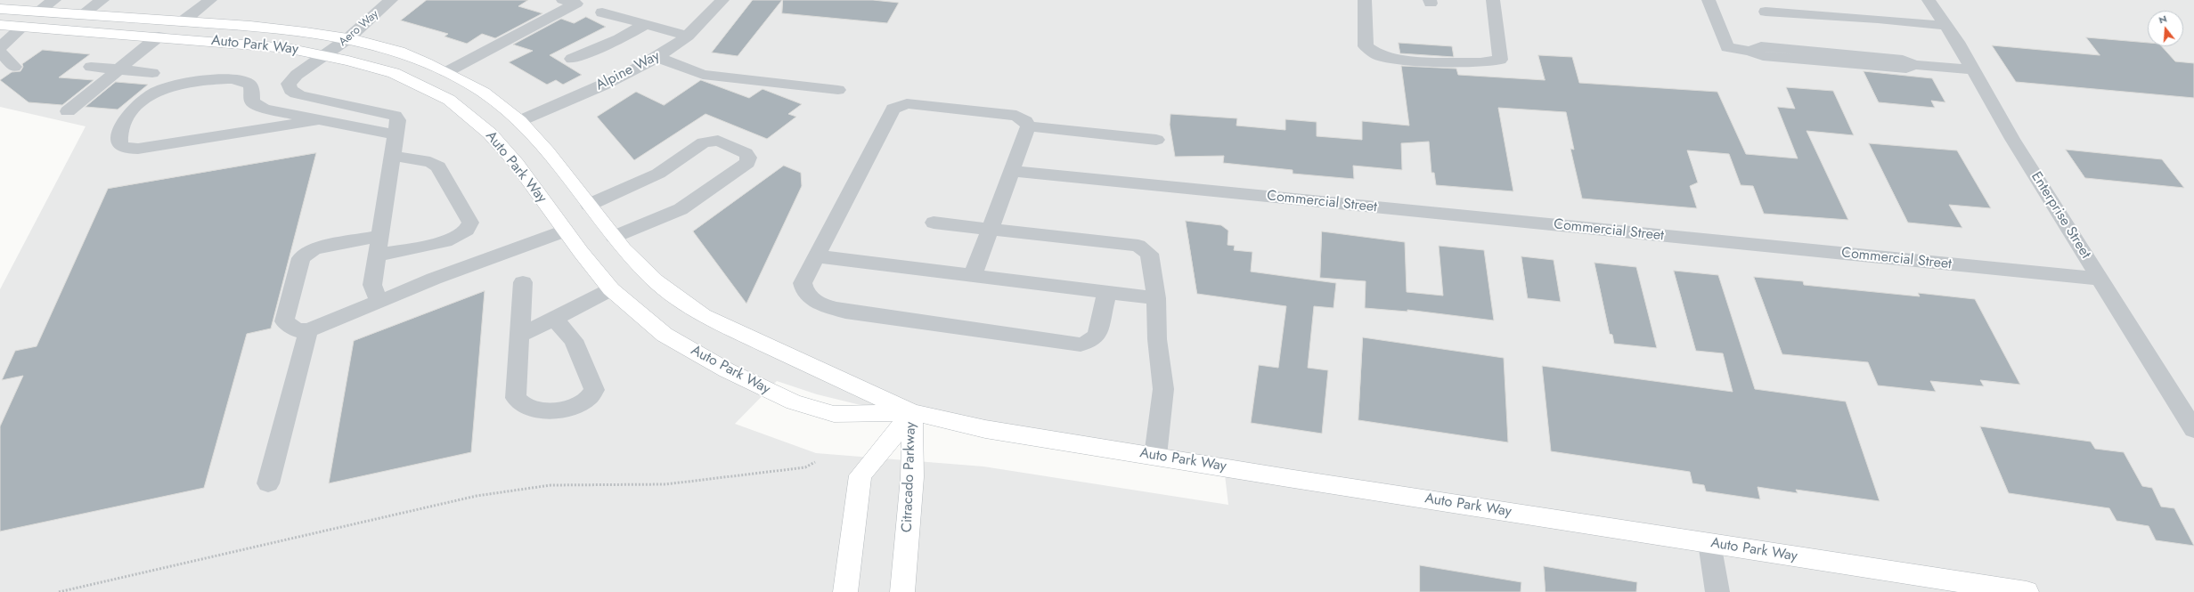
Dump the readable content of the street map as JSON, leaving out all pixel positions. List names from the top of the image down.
{
  "streets": {
    "main road": ["Auto Park Way", "Citracado Parkway"],
    "street": [
      "Aero Way",
      "Alpine Way",
      "Commercial Street",
      "Enterprise Street"
    ]
  },
  "crossings": [
    ["Aero Way", "Auto Park Way"],
    ["Auto Park Way", "Alpine Way"],
    ["Auto Park Way", "Citracado Parkway"],
    ["Commercial Street", "Enterprise Street"]
  ],
  "north": "top"
}
